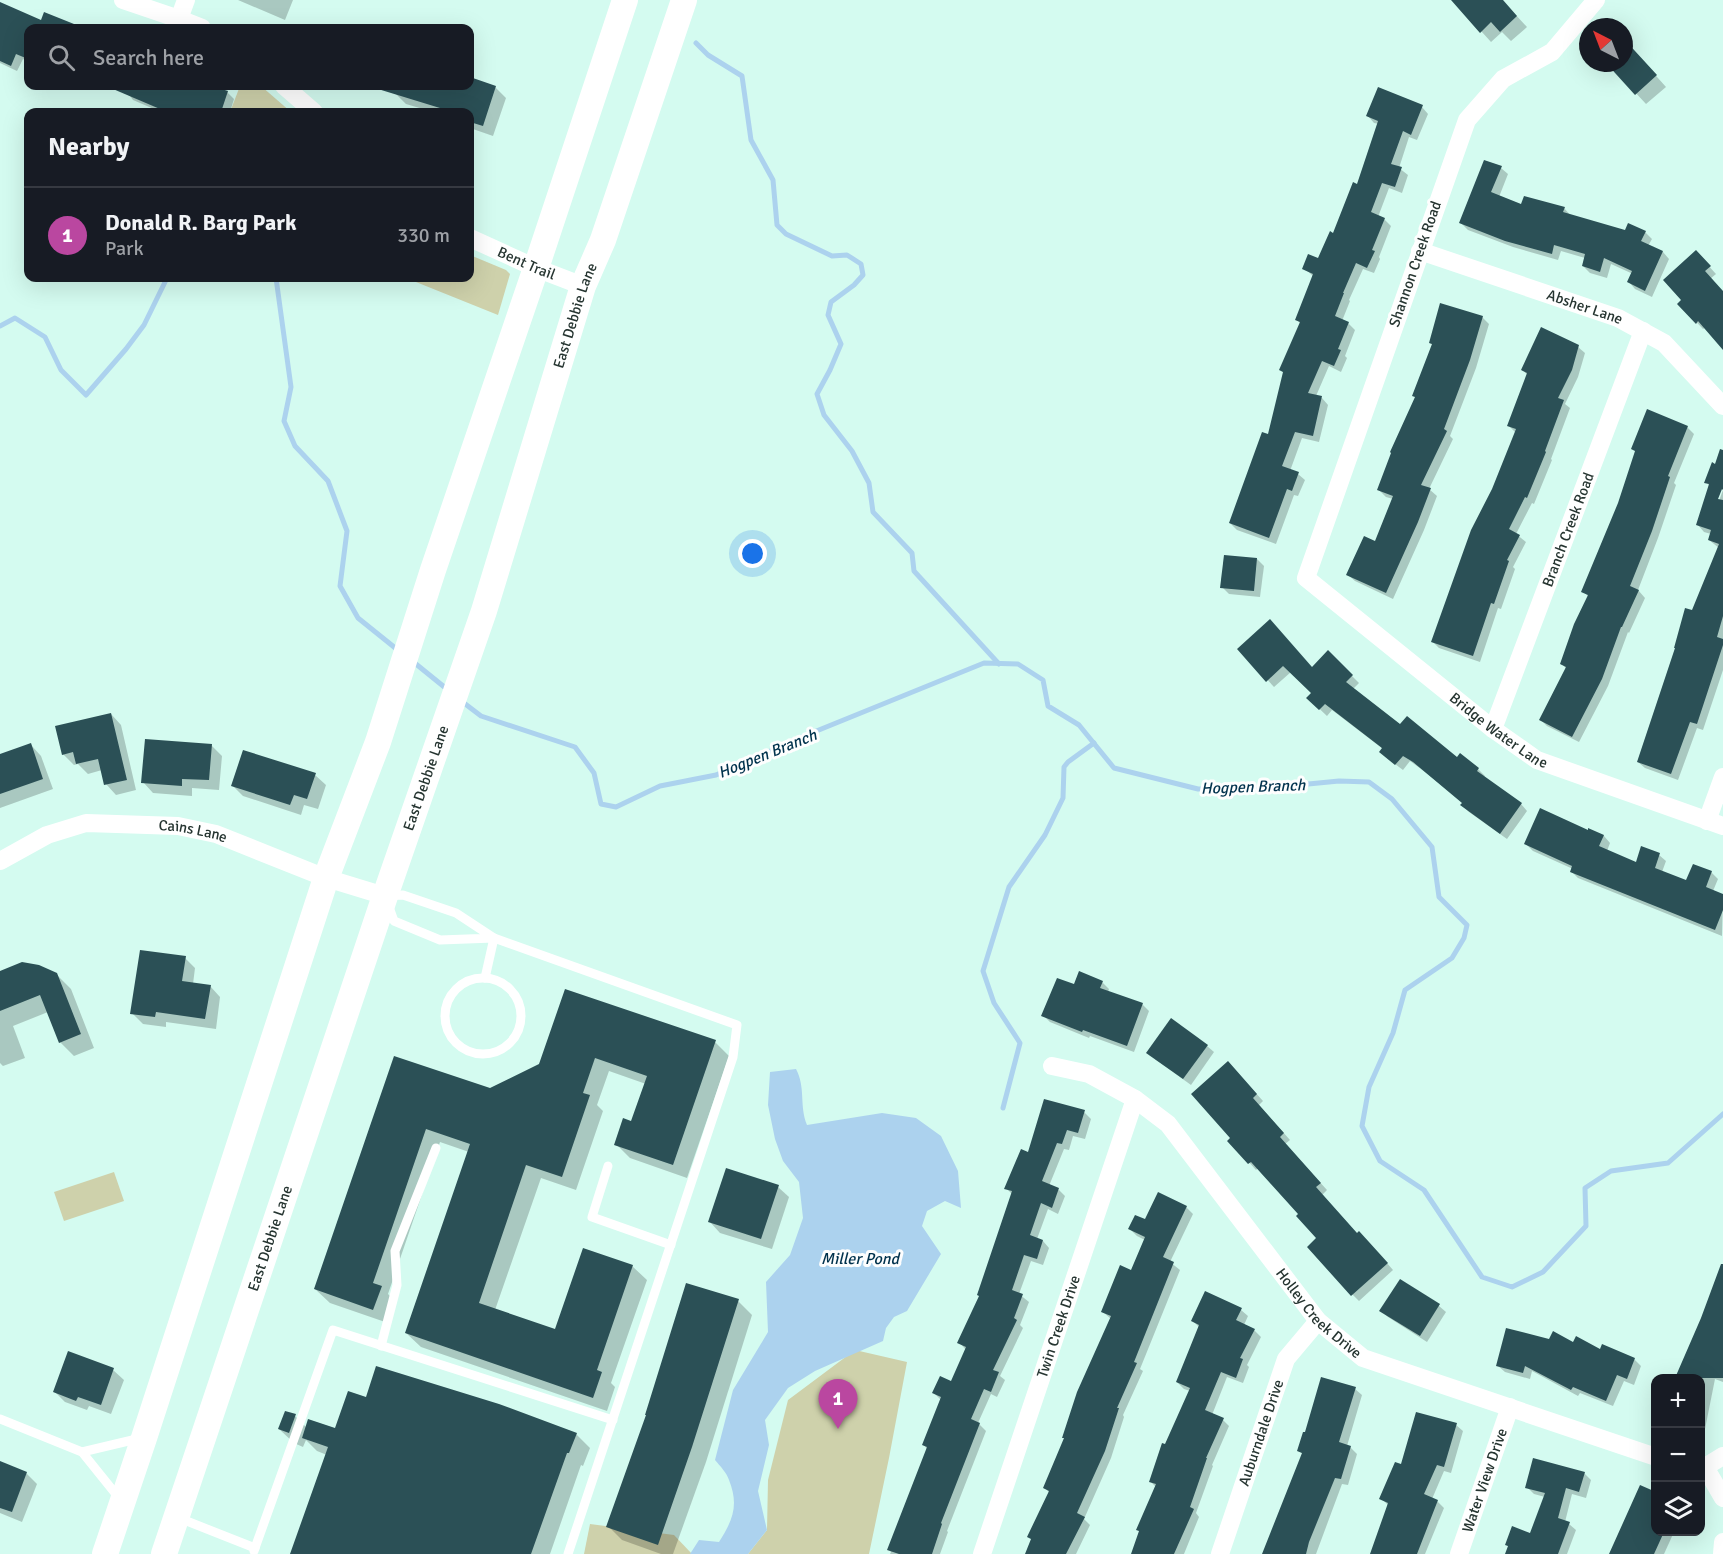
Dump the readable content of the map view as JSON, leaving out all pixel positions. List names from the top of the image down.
{
  "streets": {
    "main road": ["East Debbie Lane"],
    "street": [
      "Bent Trail",
      "Shannon Creek Road",
      "Absher Lane",
      "Branch Creek Road",
      "Bridge Water Lane",
      "Cains Lane",
      "Holley Creek Drive",
      "Twin Creek Drive",
      "Auburndale Drive",
      "Water View Drive"
    ]
  },
  "crossings": [
    ["Bent Trail", "East Debbie Lane"],
    ["Shannon Creek Road", "Absher Lane"],
    ["Shannon Creek Road", "Bridge Water Lane"],
    ["Absher Lane", "Branch Creek Road"],
    ["East Debbie Lane", "Cains Lane"],
    ["Branch Creek Road", "Bridge Water Lane"],
    ["Holley Creek Drive", "Twin Creek Drive"],
    ["Holley Creek Drive", "Auburndale Drive"],
    ["Holley Creek Drive", "Water View Drive"]
  ],
  "water": ["Hogpen Branch", "Miller Pond"],
  "north": "top left",
  "page": {
    "search": "Search here",
    "heading": "Nearby",
    "list": [
      {
        "mark": "1",
        "name": "Donald R. Barg Park",
        "note": "Park",
        "value": "330 m"
      }
    ],
    "map_buttons": ["+", "−"],
    "pins": "1"
  }
}
